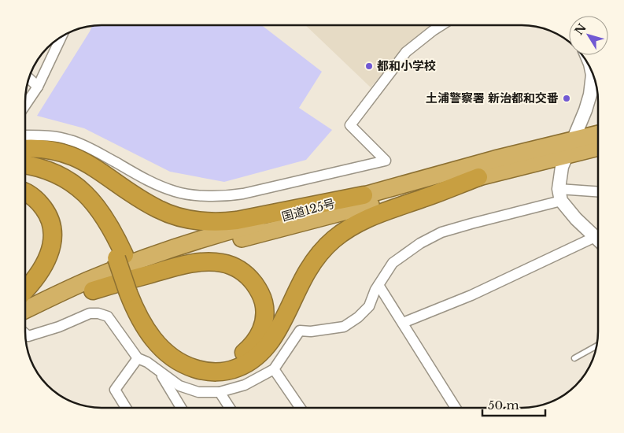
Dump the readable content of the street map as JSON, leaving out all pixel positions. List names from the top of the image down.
{
  "streets": {
    "highway": ["国道125号"]
  },
  "places": ["都和小学校", "土浦警察署 新治都和交番"],
  "scale_bar": "50 m",
  "north": "top left"
}
